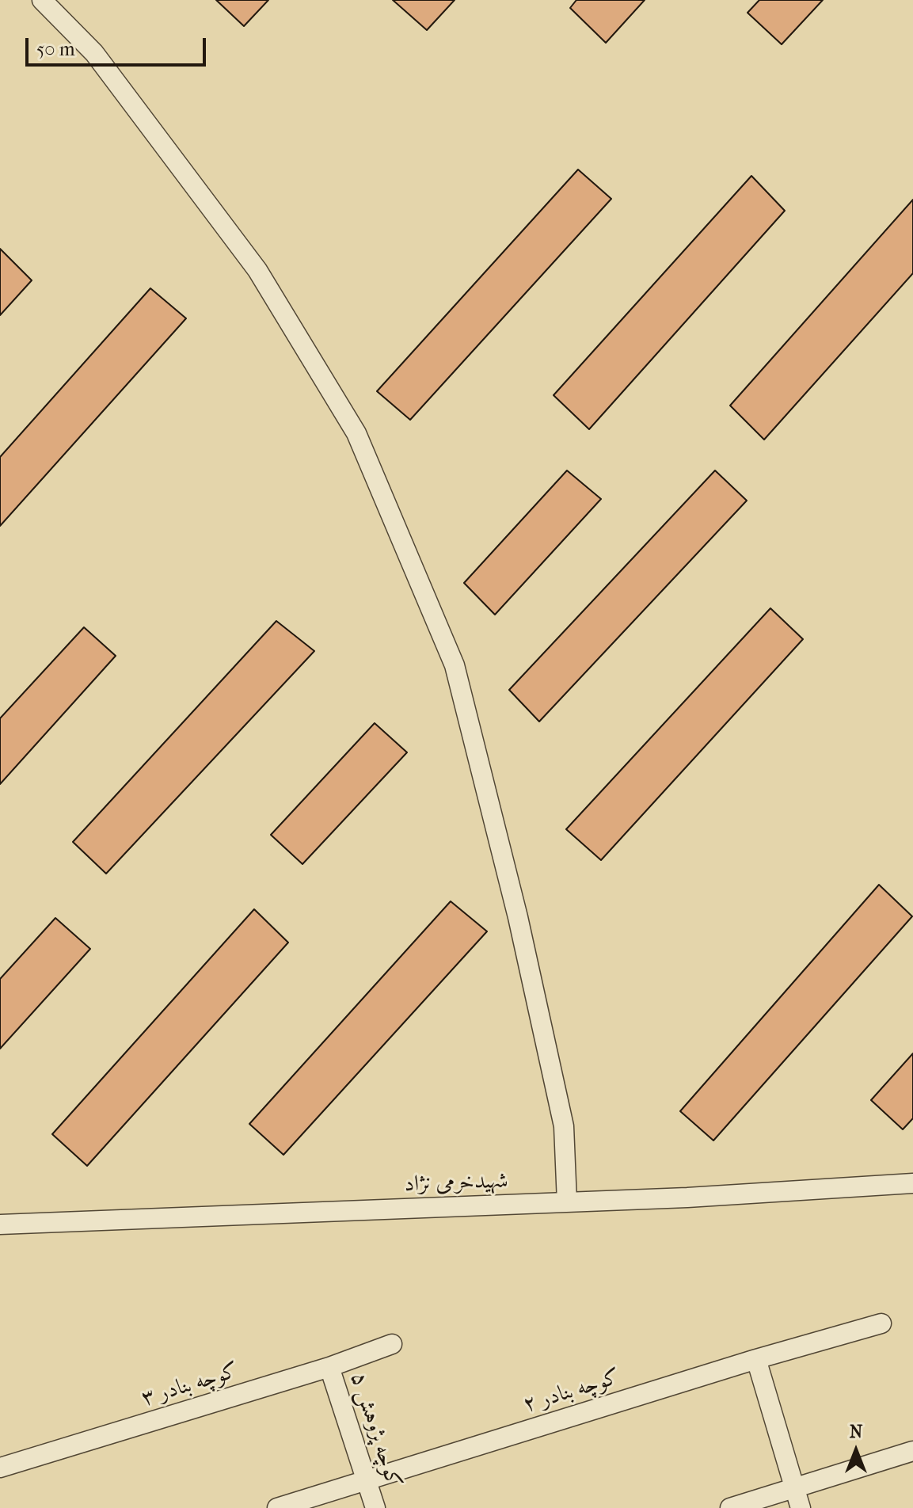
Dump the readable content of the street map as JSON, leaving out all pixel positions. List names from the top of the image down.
{
  "streets": {
    "street": [
      "شهیدخرمی نژاد",
      "کوچه بنادر ۳",
      "کوچه بنادر ۲",
      "کوچه پژوهش ۵"
    ]
  },
  "crossings": [
    ["کوچه بنادر ۳", "کوچه پژوهش ۵"],
    ["کوچه بنادر ۲", "کوچه پژوهش ۵"]
  ],
  "scale_bar": "50 m",
  "north": "top"
}
